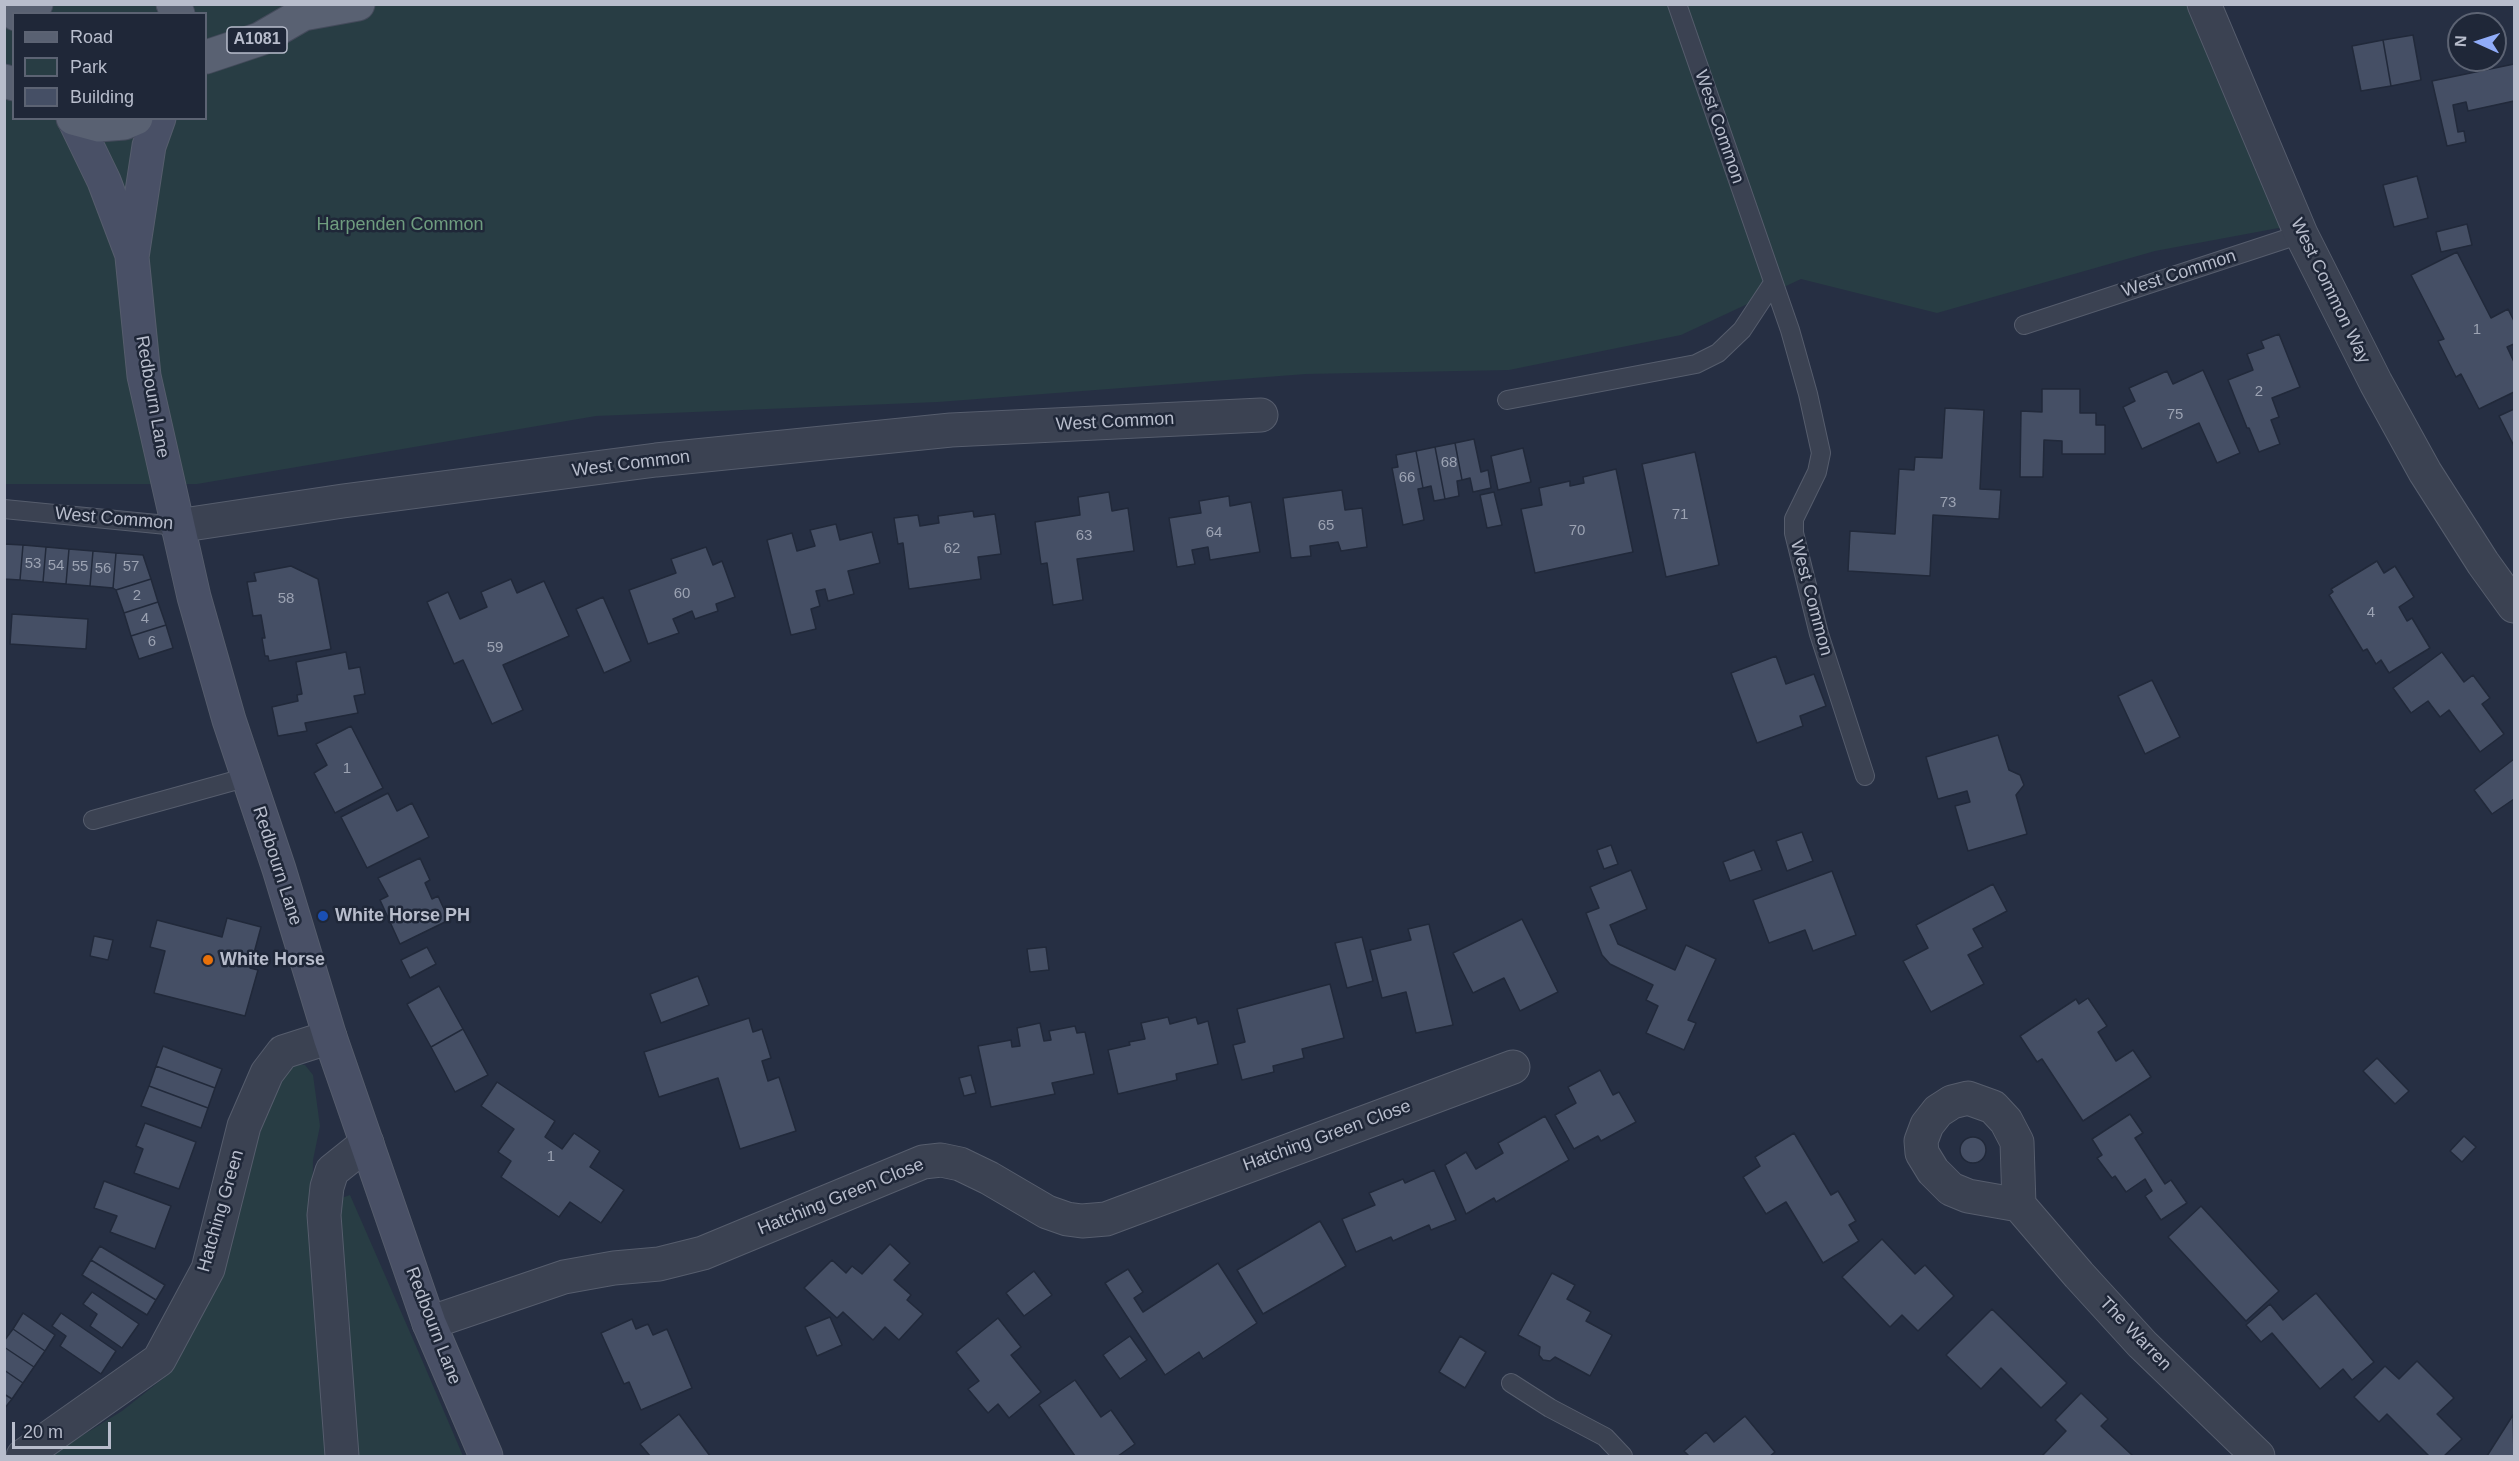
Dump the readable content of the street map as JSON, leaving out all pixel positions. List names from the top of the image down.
{
  "streets": {
    "main road": ["A1081", "Redbourn Lane"],
    "street": [
      "West Common",
      "West Common Way",
      "Hatching Green Close",
      "Hatching Green",
      "The Warren"
    ]
  },
  "crossings": [
    ["West Common", "West Common Way"],
    ["West Common", "Redbourn Lane"],
    ["Redbourn Lane", "Hatching Green Close"],
    ["Redbourn Lane", "Hatching Green"]
  ],
  "parks": ["Harpenden Common"],
  "places": ["White Horse PH", "White Horse"],
  "house_numbers": [
    "1",
    "2",
    "75",
    "68",
    "66",
    "73",
    "71",
    "65",
    "70",
    "64",
    "63",
    "62",
    "53",
    "54",
    "55",
    "57",
    "56",
    "60",
    "2",
    "58",
    "4",
    "4",
    "6",
    "59",
    "1",
    "1"
  ],
  "legend": ["Road", "Park", "Building"],
  "scale_bar": "20 m",
  "north": "left"
}
